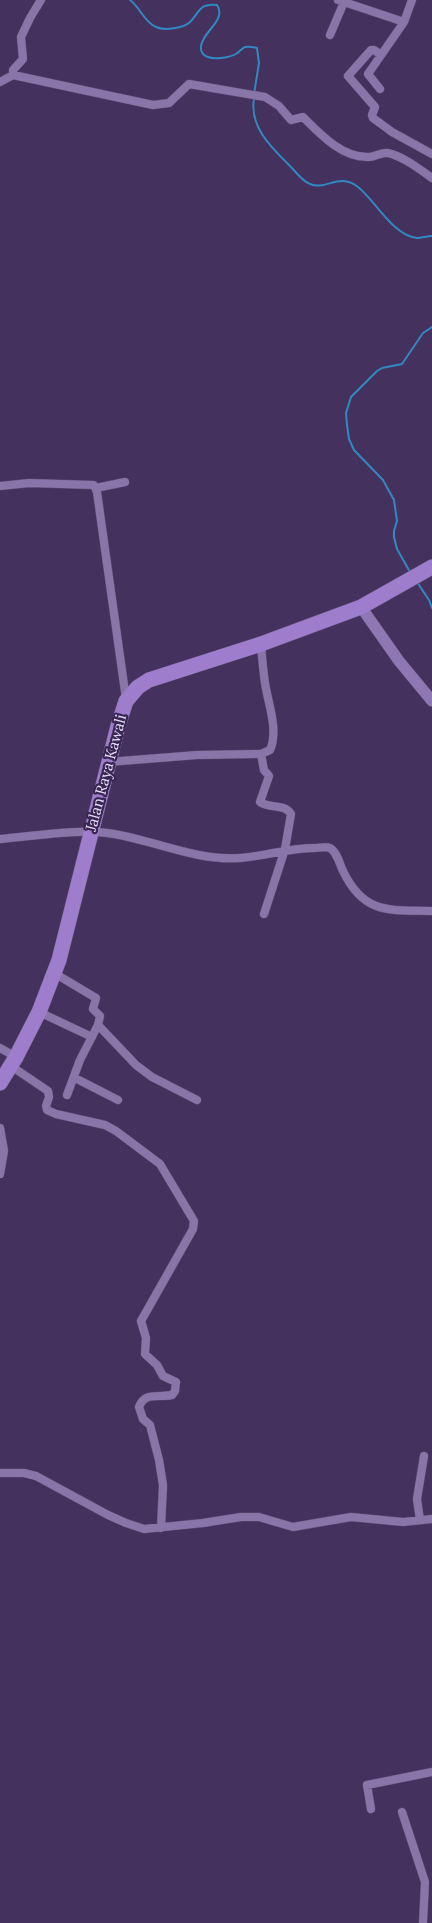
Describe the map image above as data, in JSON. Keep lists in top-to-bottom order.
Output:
{
  "streets": {
    "highway": ["Jalan Raya Kawali"]
  }
}
